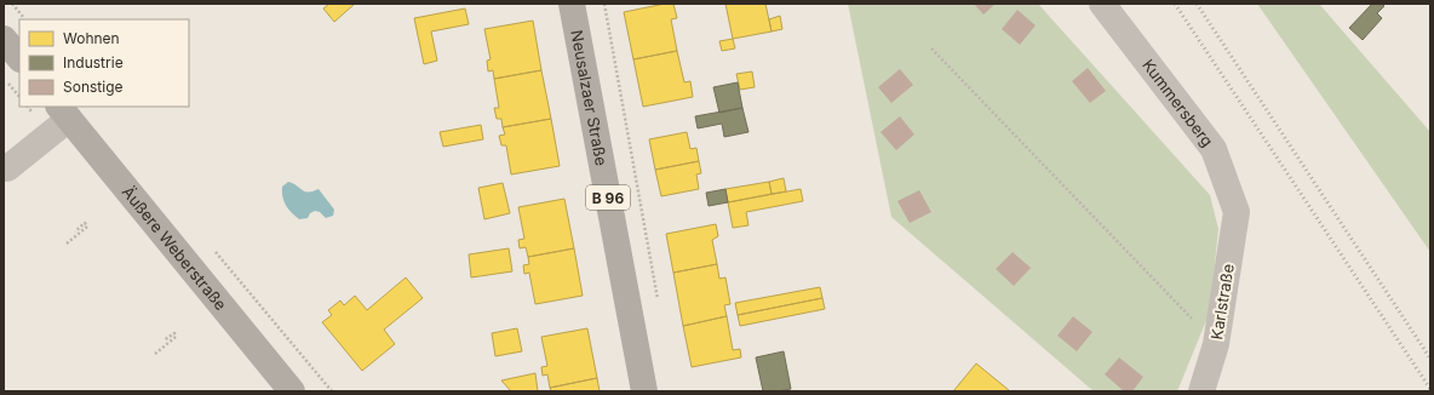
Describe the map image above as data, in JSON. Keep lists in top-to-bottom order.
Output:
{
  "streets": {
    "main road": ["Neusalzaer Straße", "B 96", "Äußere Weberstraße"],
    "street": ["Kummersberg", "Karlstraße"]
  },
  "crossings": [
    ["Kummersberg", "Karlstraße"]
  ],
  "legend": ["Wohnen", "Industrie", "Sonstige"]
}
